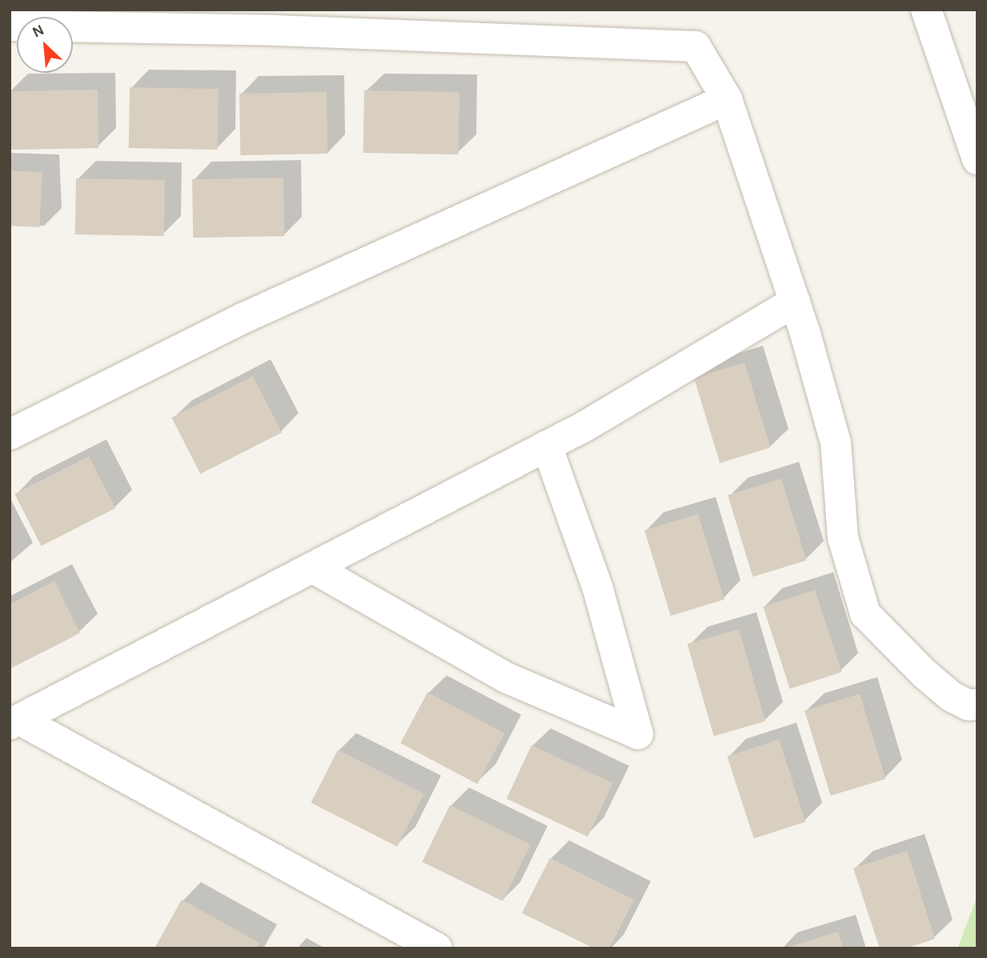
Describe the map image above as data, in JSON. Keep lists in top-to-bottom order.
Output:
{
  "north": "top left"
}
